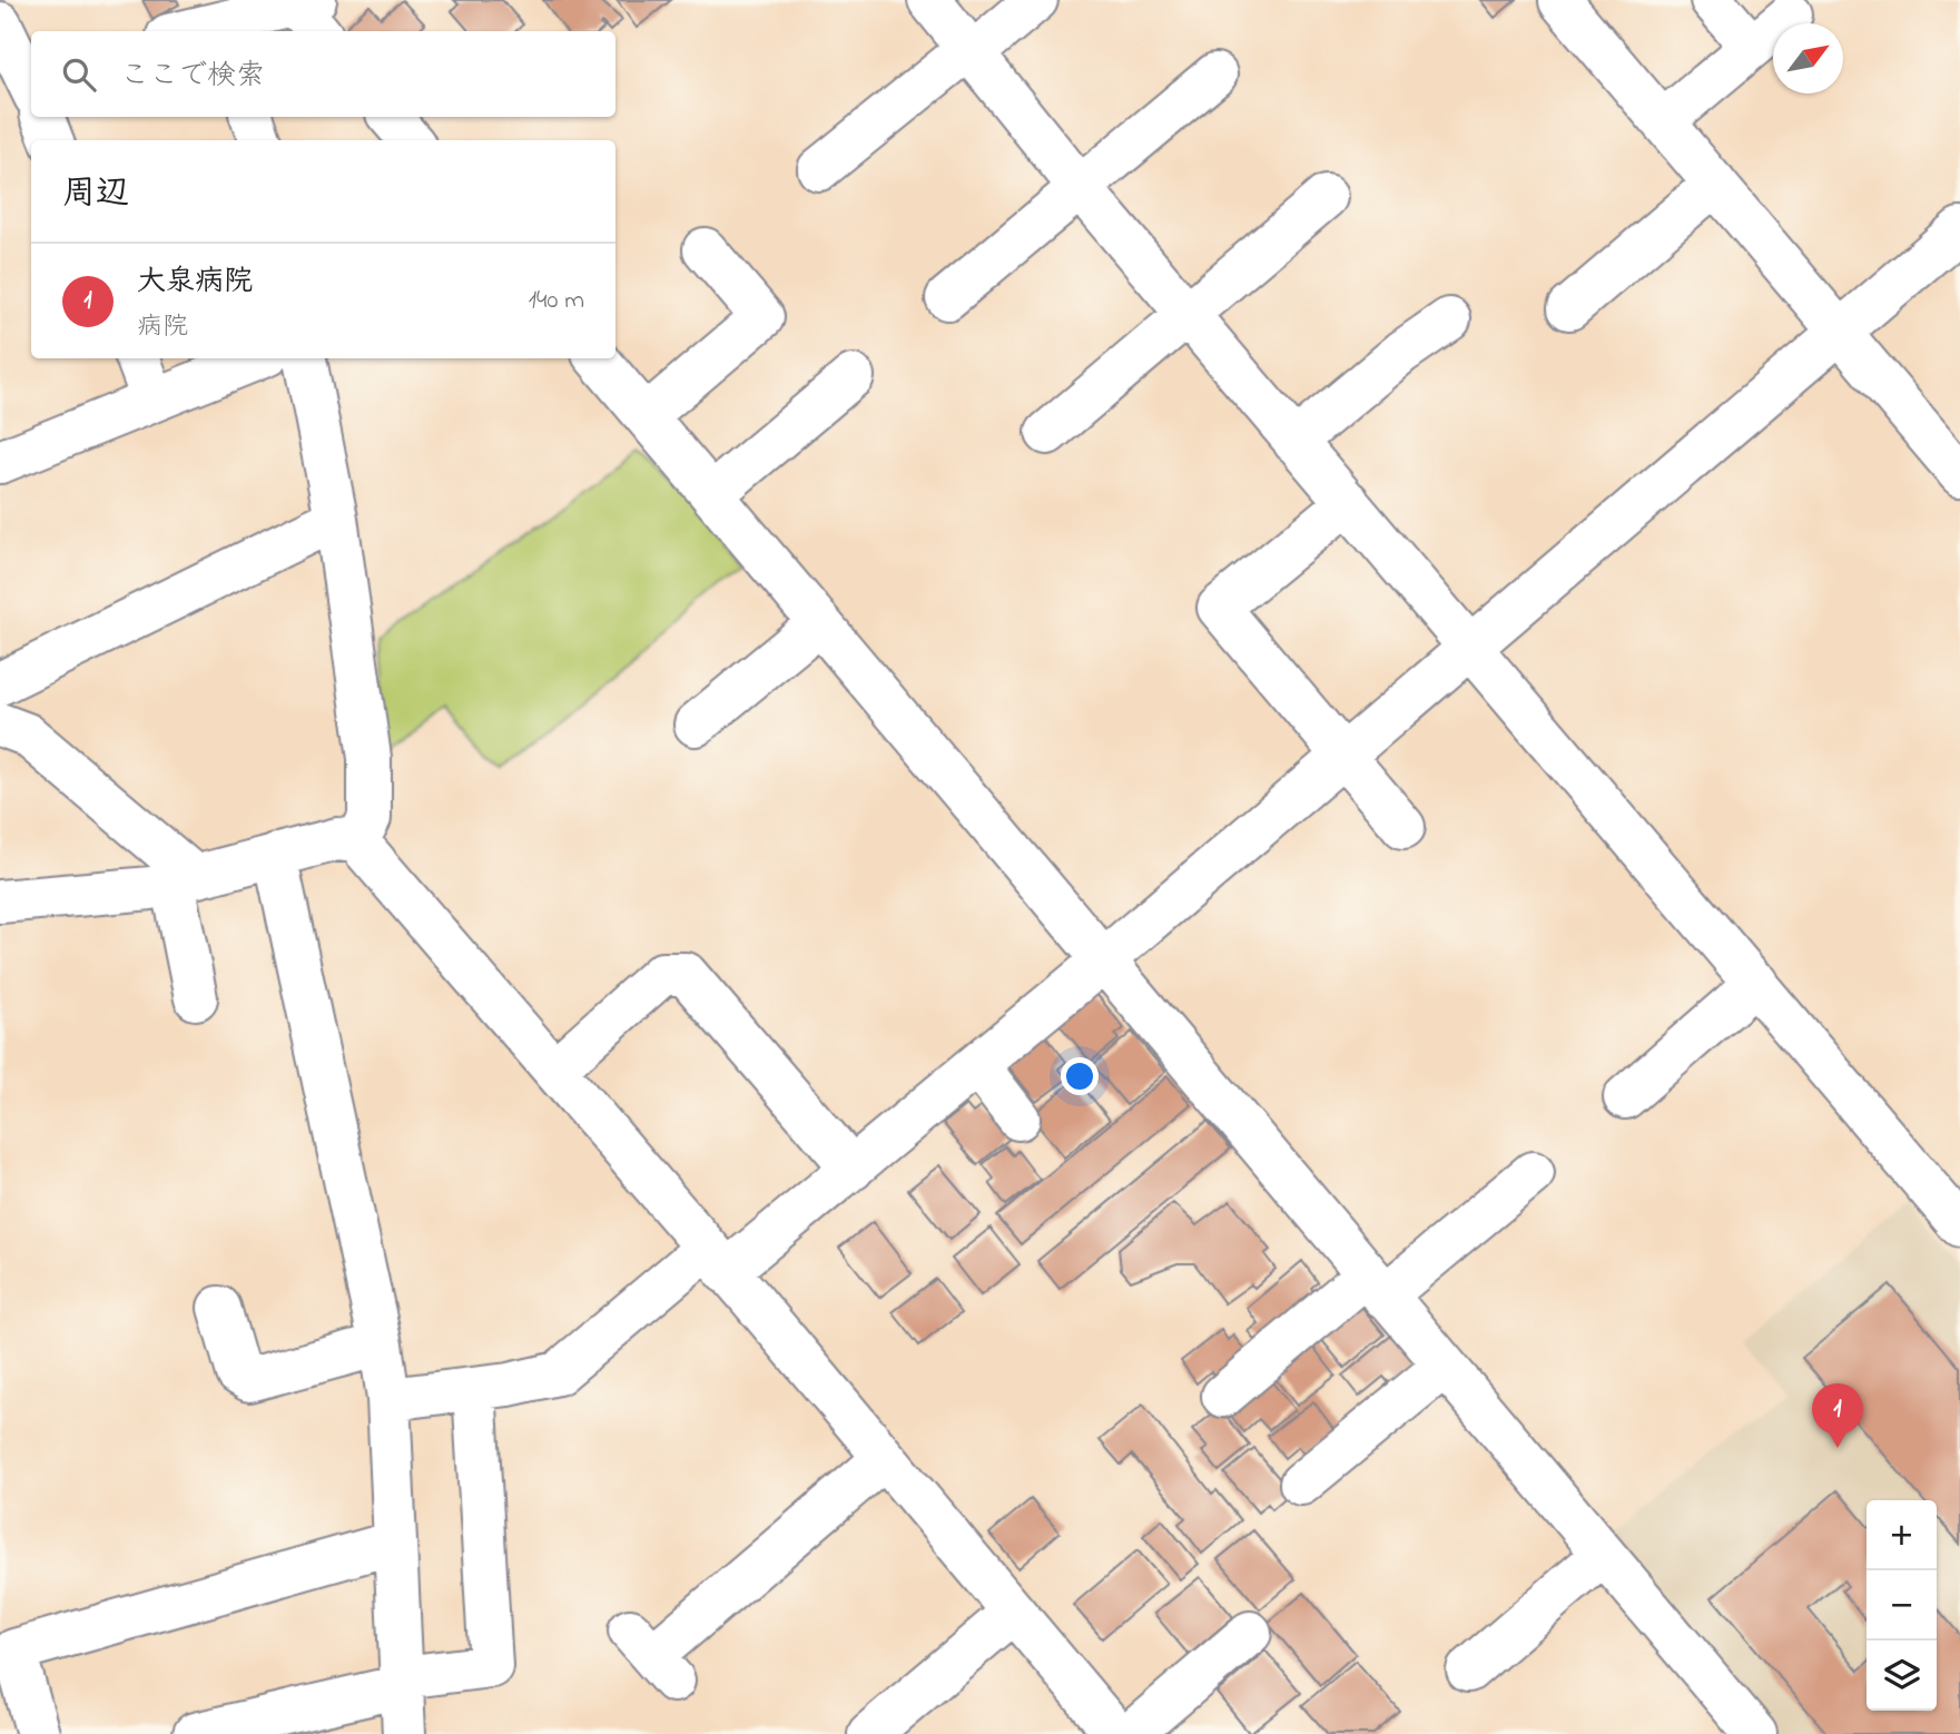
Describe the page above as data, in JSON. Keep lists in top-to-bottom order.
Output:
{
  "north": "top right",
  "page": {
    "search": "ここで検索",
    "heading": "周辺",
    "list": [
      {
        "mark": "1",
        "name": "大泉病院",
        "note": "病院",
        "value": "140 m"
      }
    ],
    "pins": "1",
    "map_buttons": ["+", "−"]
  }
}
